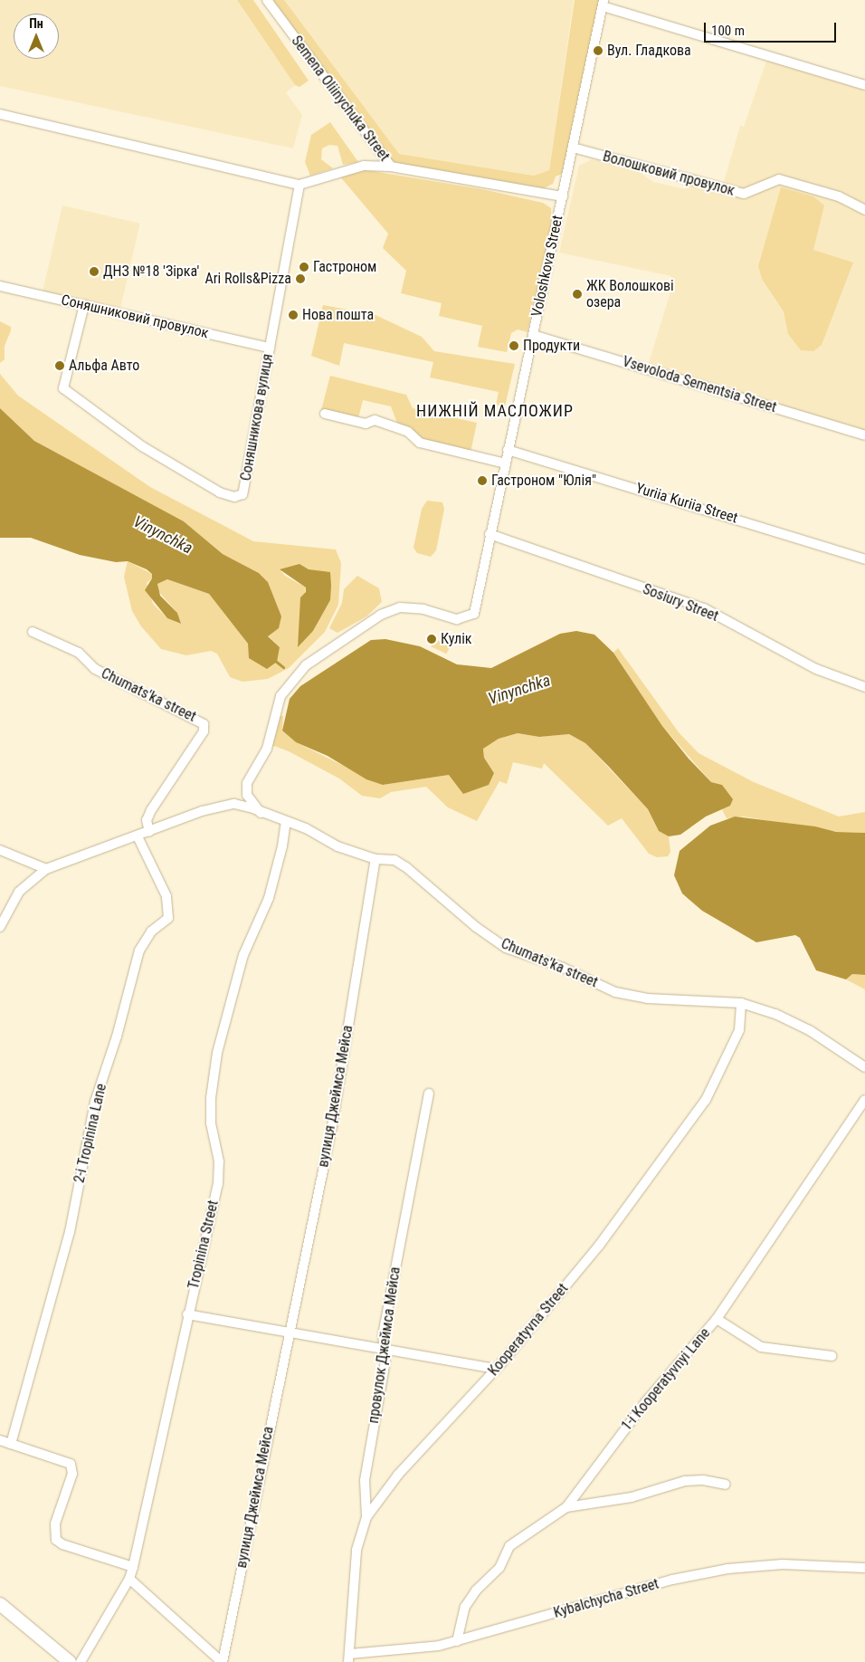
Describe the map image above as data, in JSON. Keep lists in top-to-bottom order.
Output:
{
  "streets": {
    "street": [
      "Semena Oliinychuka Street",
      "Волошковий провулок",
      "Voloshkova Street",
      "Соняшниковий провулок",
      "Vsevoloda Sementsia Street",
      "Соняшникова вулиця",
      "Yuriia Kuriia Street",
      "Sosiury Street",
      "Chumats'ka street",
      "вулиця Джеймса Мейса",
      "2-i Tropinina Lane",
      "Tropinina Street",
      "Kooperatyvna Street",
      "провулок Джеймса Мейса",
      "1-i Kooperatyvnyi Lane",
      "Kybalchycha Street"
    ]
  },
  "crossings": [
    ["Semena Oliinychuka Street", "Voloshkova Street"],
    ["Волошковий провулок", "Voloshkova Street"],
    ["Voloshkova Street", "Vsevoloda Sementsia Street"],
    ["Voloshkova Street", "Yuriia Kuriia Street"],
    ["Voloshkova Street", "Sosiury Street"],
    ["Voloshkova Street", "Chumats'ka street"],
    ["Соняшниковий провулок", "Соняшникова вулиця"],
    ["Chumats'ka street", "вулиця Джеймса Мейса"],
    ["Chumats'ka street", "2-i Tropinina Lane"],
    ["Chumats'ka street", "Tropinina Street"],
    ["Chumats'ka street", "Kooperatyvna Street"],
    ["вулиця Джеймса Мейса", "Tropinina Street"],
    ["Kooperatyvna Street", "провулок Джеймса Мейса"],
    ["Kooperatyvna Street", "Kybalchycha Street"],
    ["1-i Kooperatyvnyi Lane", "Kybalchycha Street"]
  ],
  "districts": ["НИЖНІЙ МАСЛОЖИР"],
  "water": ["Vinynchka"],
  "places": [
    "Вул. Гладкова",
    "Гастроном",
    "ДНЗ №18 'Зірка'",
    "Ari Rolls&Pizza",
    "ЖК Волошкові озера",
    "Нова пошта",
    "Продукти",
    "Альфа Авто",
    "Гастроном \"Юлія\"",
    "Кулік"
  ],
  "scale_bar": "100 m",
  "north": "top"
}
